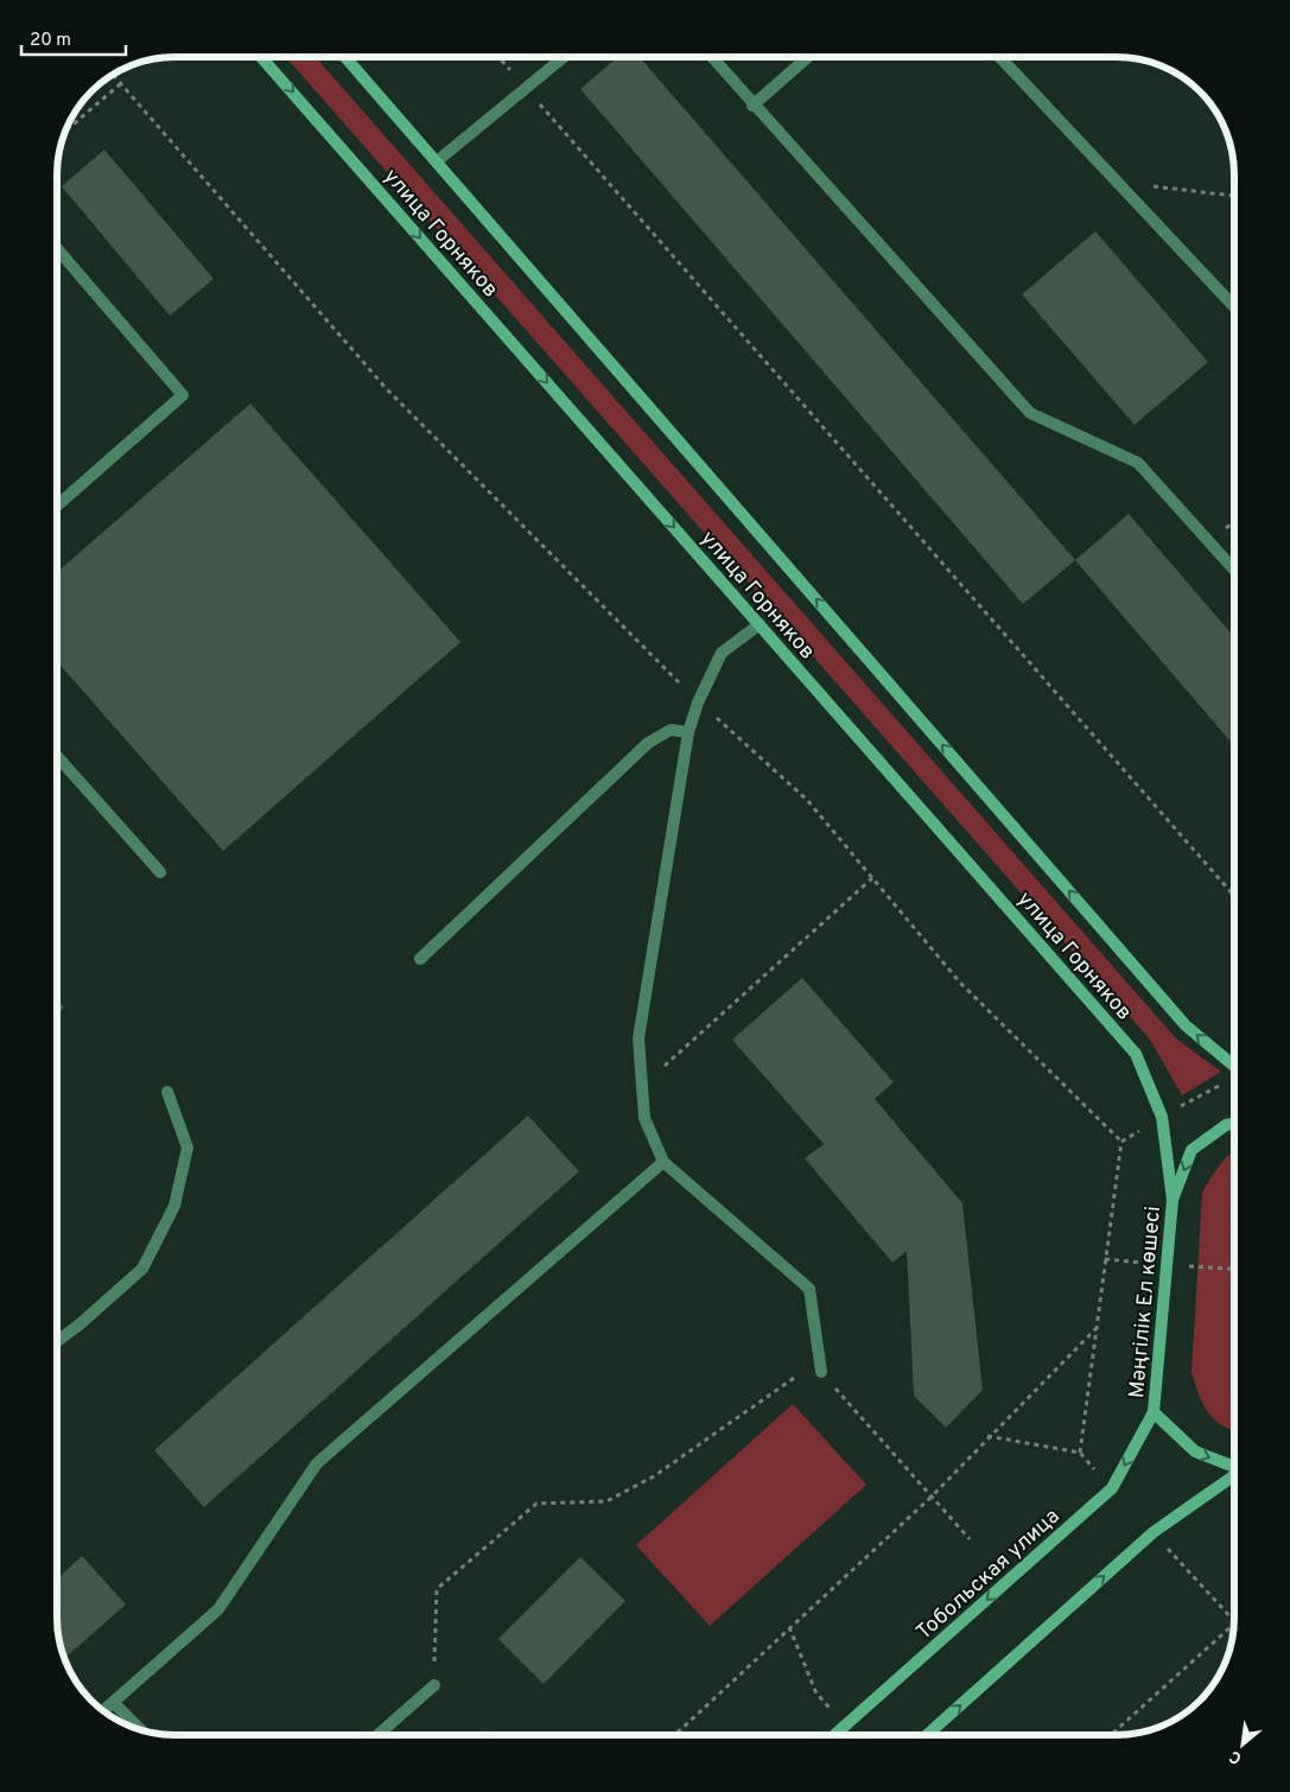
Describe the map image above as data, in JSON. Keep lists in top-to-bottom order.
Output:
{
  "streets": {
    "street": ["улица Горняков", "Мәңгілік Ел көшесі", "Тобольская улица"]
  },
  "crossings": [
    ["улица Горняков", "Мәңгілік Ел көшесі"],
    ["Мәңгілік Ел көшесі", "Тобольская улица"]
  ],
  "scale_bar": "20 m",
  "north": "bottom left"
}
